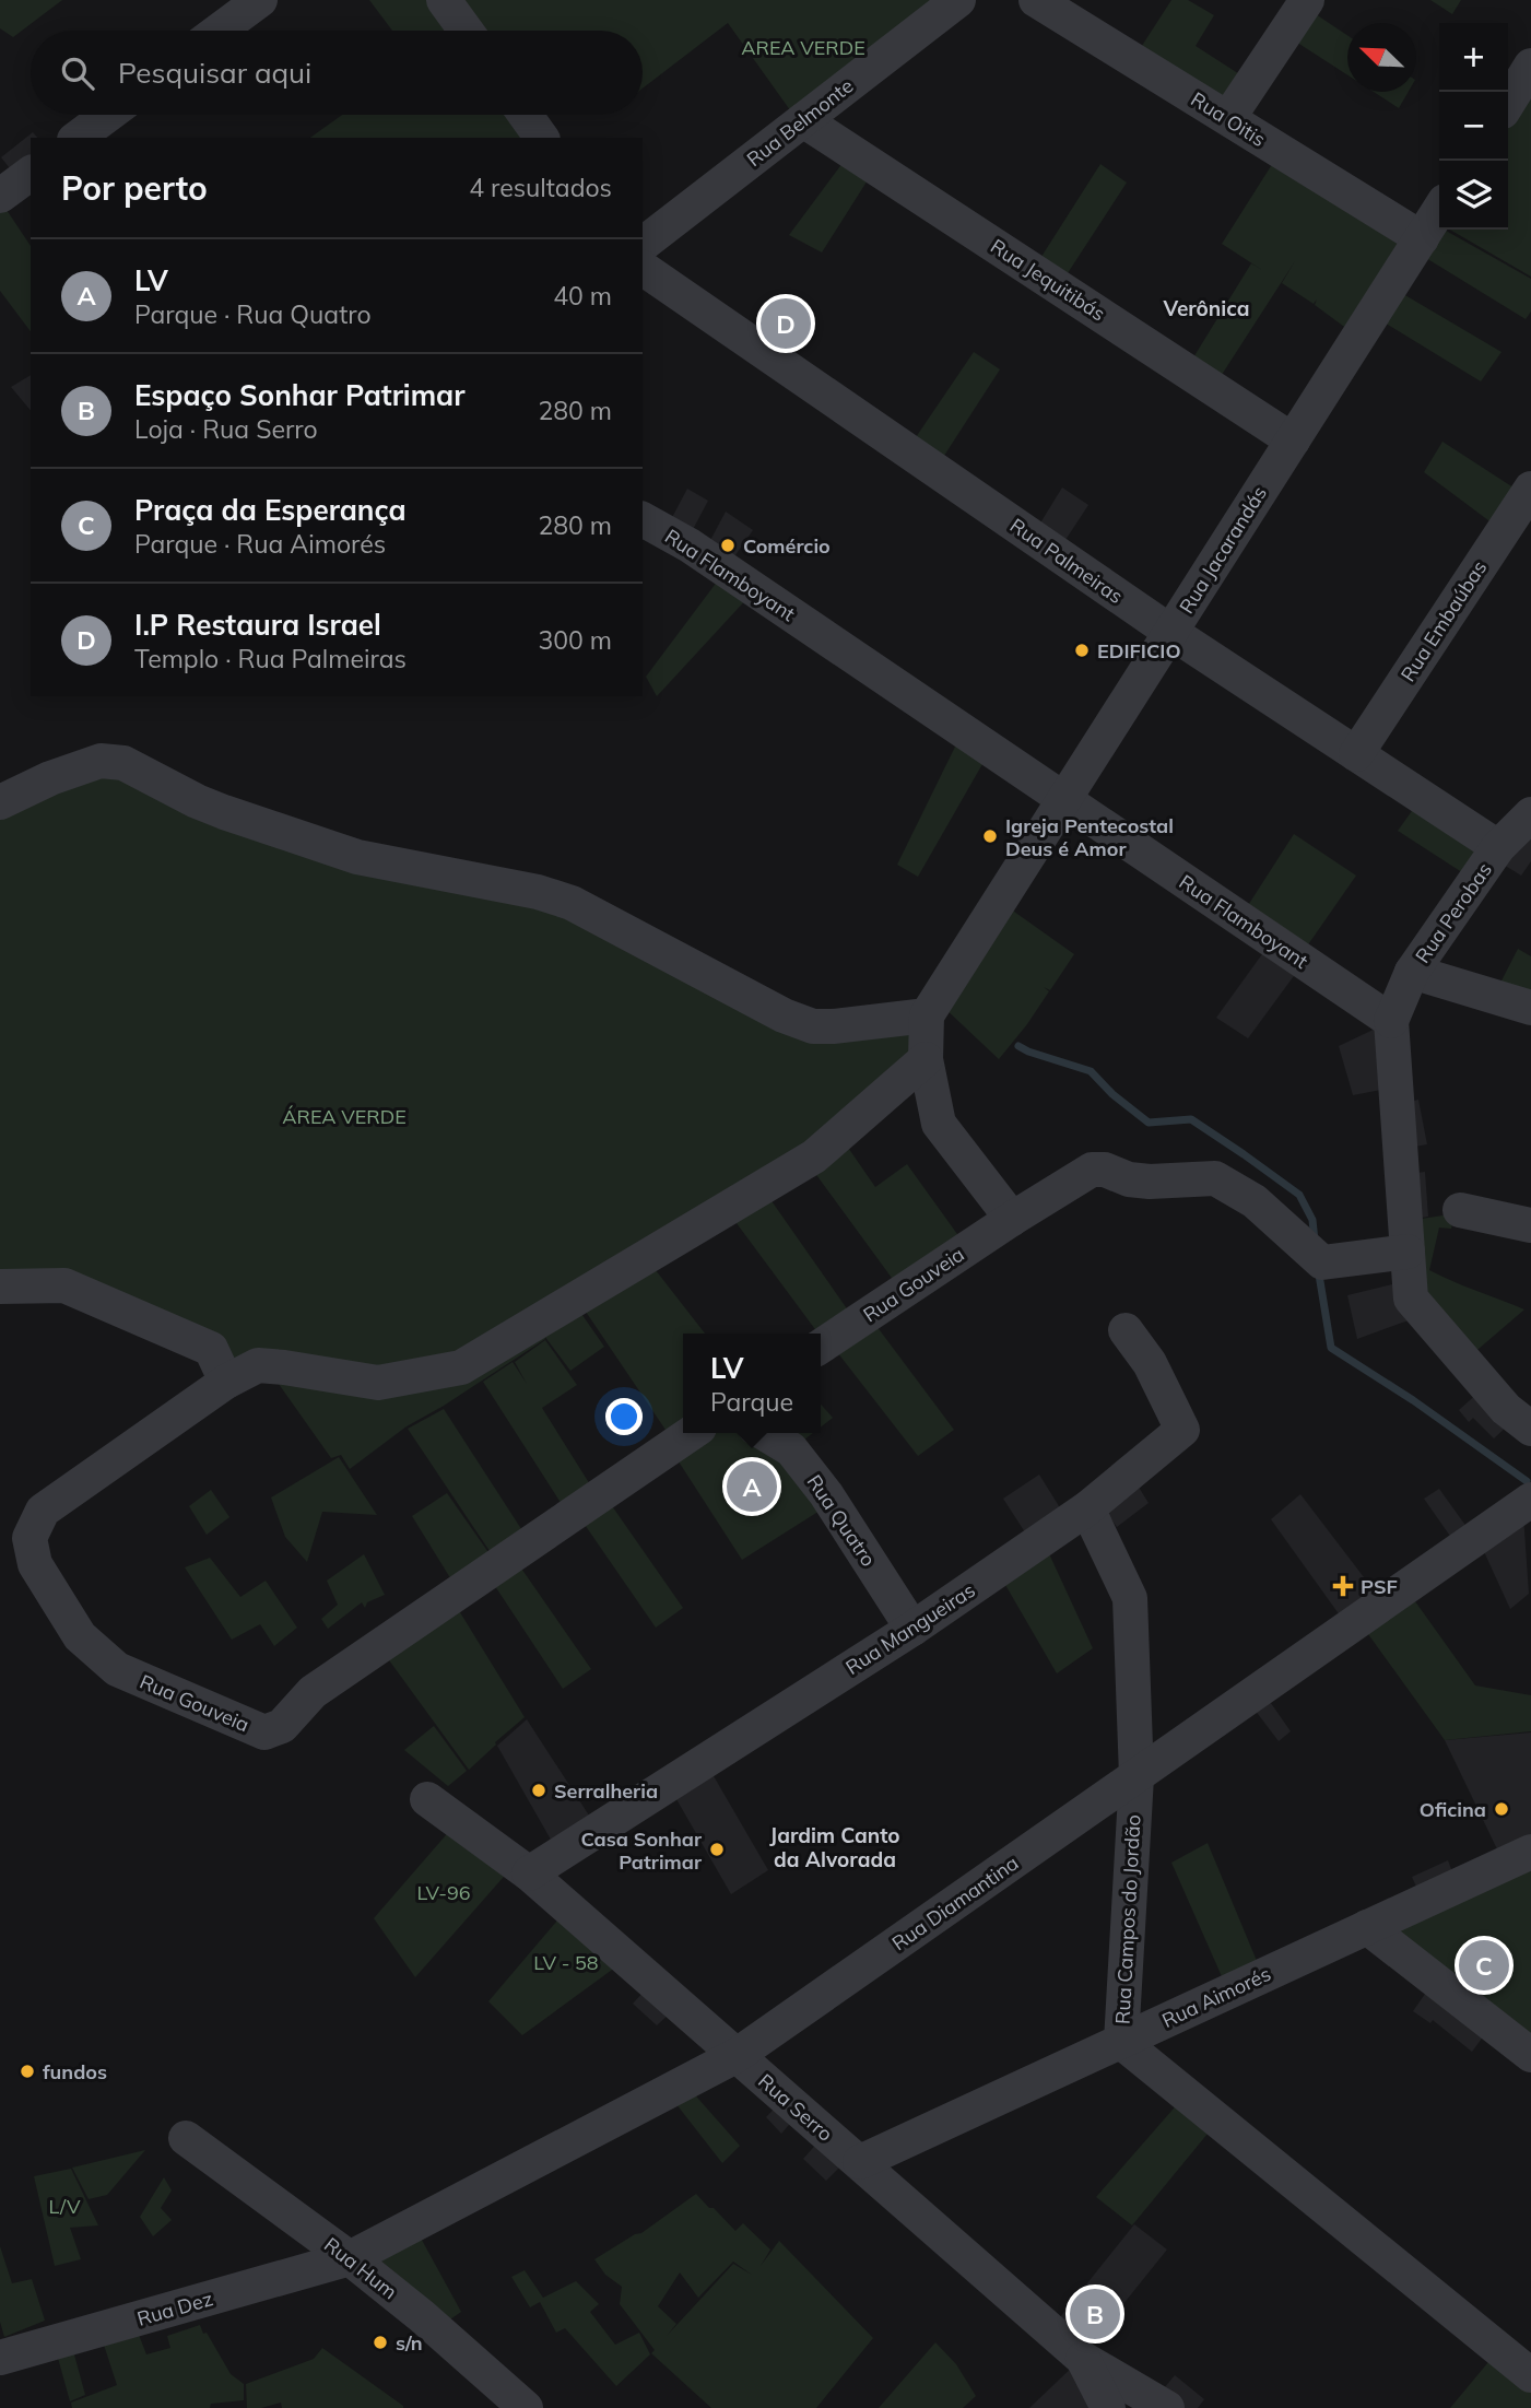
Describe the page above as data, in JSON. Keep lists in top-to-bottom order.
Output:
{
  "streets": {
    "street": [
      "Rua Oitis",
      "Rua Belmonte",
      "Rua Jequitibás",
      "Rua Jacarandás",
      "Rua Palmeiras",
      "Rua Flamboyant",
      "Rua Embaúbas",
      "Rua Perobas",
      "Rua Gouveia",
      "Rua Quatro",
      "Rua Mangueiras",
      "Rua Diamantina",
      "Rua Campos do Jordão",
      "Rua Aimorés",
      "Rua Serro",
      "Rua Hum",
      "Rua Dez"
    ]
  },
  "crossings": [
    ["Rua Oitis", "Rua Jacarandás"],
    ["Rua Belmonte", "Rua Jequitibás"],
    ["Rua Jequitibás", "Rua Jacarandás"],
    ["Rua Jacarandás", "Rua Palmeiras"],
    ["Rua Jacarandás", "Rua Flamboyant"],
    ["Rua Palmeiras", "Rua Embaúbas"],
    ["Rua Palmeiras", "Rua Perobas"],
    ["Rua Flamboyant", "Rua Perobas"],
    ["Rua Quatro", "Rua Mangueiras"],
    ["Rua Mangueiras", "Rua Campos do Jordão"],
    ["Rua Mangueiras", "Rua Serro"],
    ["Rua Diamantina", "Rua Campos do Jordão"],
    ["Rua Diamantina", "Rua Serro"],
    ["Rua Diamantina", "Rua Hum"],
    ["Rua Diamantina", "Rua Dez"],
    ["Rua Campos do Jordão", "Rua Aimorés"],
    ["Rua Aimorés", "Rua Serro"],
    ["Rua Hum", "Rua Dez"]
  ],
  "districts": ["Verônica", "Jardim Canto da Alvorada"],
  "parks": [
    "AREA VERDE",
    "ÁREA VERDE",
    "LV-96",
    "LV - 58",
    "L/V"
  ],
  "places": {
    "other": [
      "Comércio",
      "EDIFICIO",
      "Igreja Pentecostal Deus é Amor",
      "Serralheria",
      "Oficina",
      "Casa Sonhar Patrimar",
      "fundos",
      "s/n"
    ],
    "health": ["PSF"]
  },
  "north": "top left",
  "page": {
    "map_buttons": ["+", "−"],
    "search": "Pesquisar aqui",
    "heading": ["Por perto", "4 resultados"],
    "list": [
      {
        "mark": "A",
        "name": "LV",
        "note": "Parque · Rua Quatro",
        "value": "40 m"
      },
      {
        "mark": "B",
        "name": "Espaço Sonhar Patrimar",
        "note": "Loja · Rua Serro",
        "value": "280 m"
      },
      {
        "mark": "C",
        "name": "Praça da Esperança",
        "note": "Parque · Rua Aimorés",
        "value": "280 m"
      },
      {
        "mark": "D",
        "name": "I.P Restaura Israel",
        "note": "Templo · Rua Palmeiras",
        "value": "300 m"
      }
    ],
    "pins": [
      "D",
      "A",
      "C",
      "B"
    ],
    "popup": ["LV", "Parque"]
  }
}
